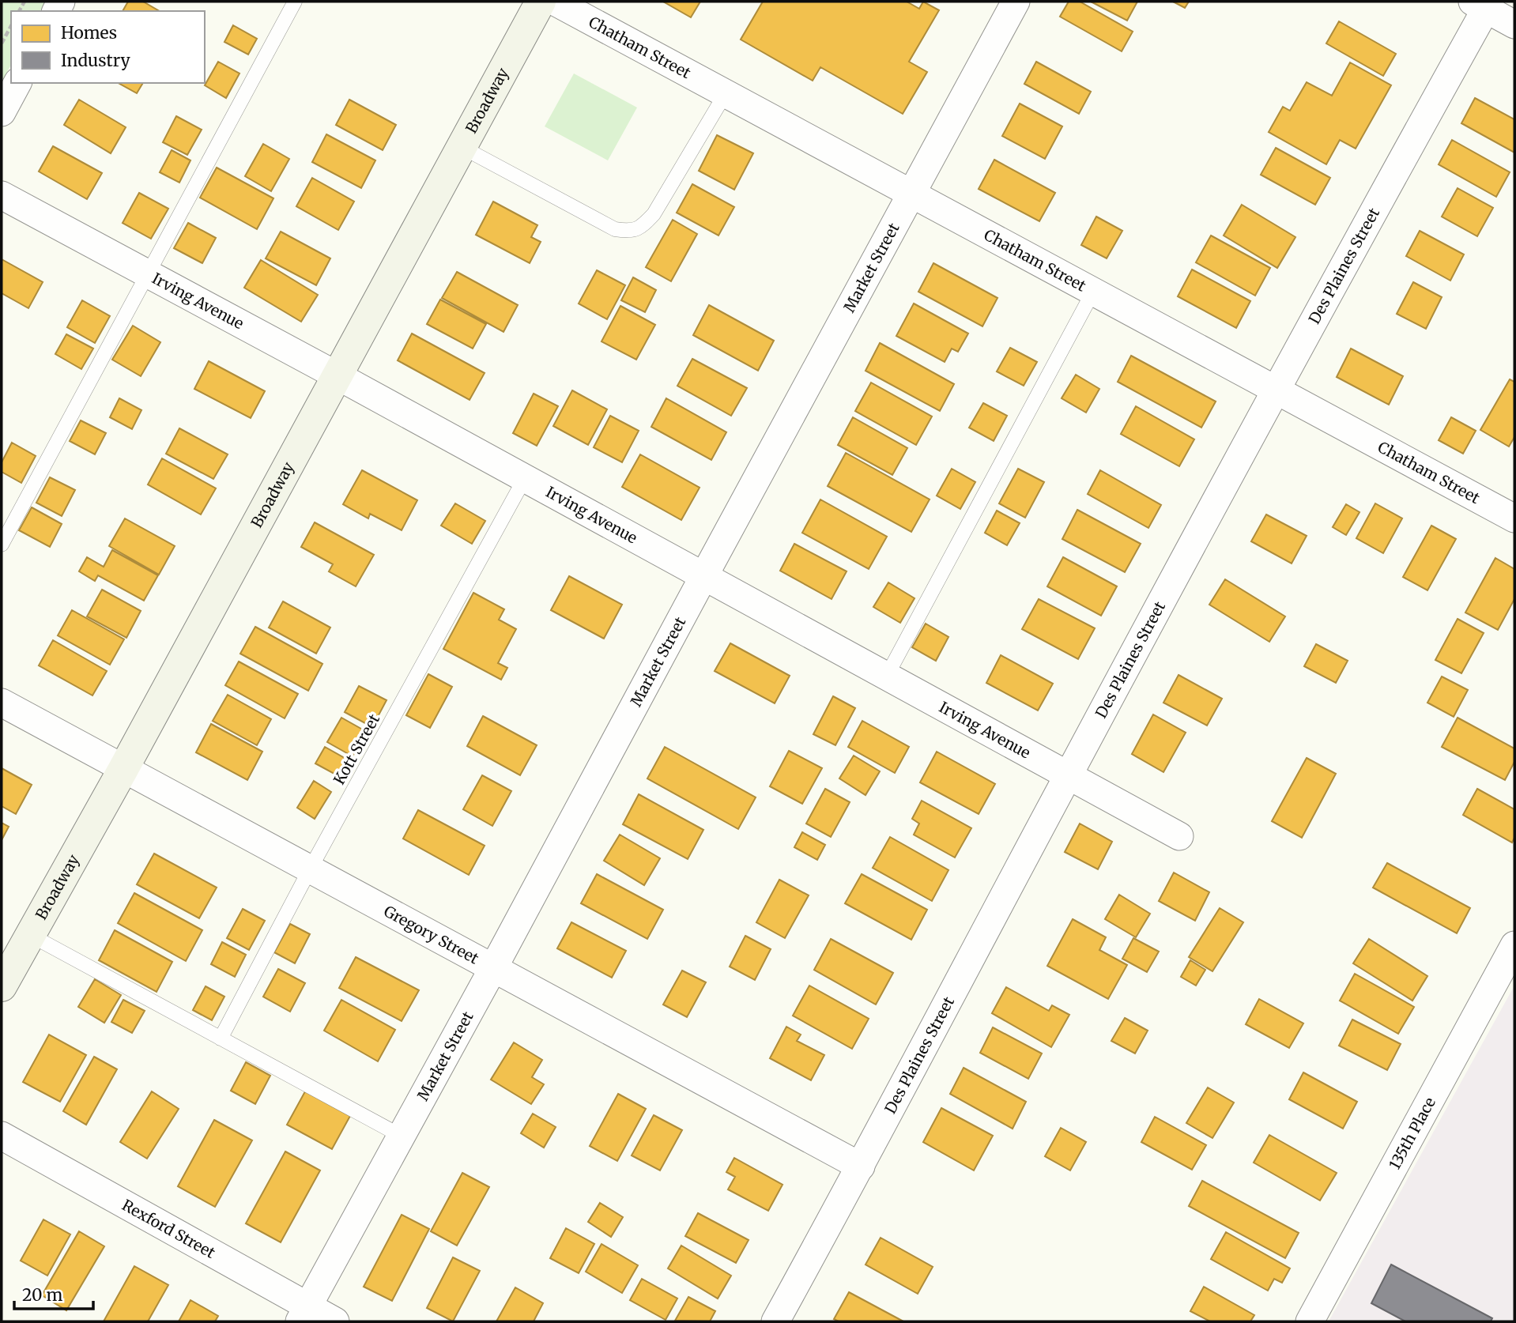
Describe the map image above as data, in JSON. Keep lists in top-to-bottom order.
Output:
{
  "streets": {
    "street": [
      "Chatham Street",
      "Broadway",
      "Des Plaines Street",
      "Market Street",
      "Irving Avenue",
      "Gregory Street",
      "135th Place",
      "Rexford Street"
    ],
    "lane": ["Kott Street"]
  },
  "crossings": [
    ["Chatham Street", "Des Plaines Street"],
    ["Chatham Street", "Market Street"],
    ["Broadway", "Irving Avenue"],
    ["Broadway", "Gregory Street"],
    ["Des Plaines Street", "Irving Avenue"],
    ["Des Plaines Street", "Gregory Street"],
    ["Market Street", "Irving Avenue"],
    ["Market Street", "Gregory Street"],
    ["Market Street", "Rexford Street"],
    ["Irving Avenue", "Kott Street"],
    ["Kott Street", "Gregory Street"]
  ],
  "legend": ["Homes", "Industry"],
  "scale_bar": "20 m"
}
